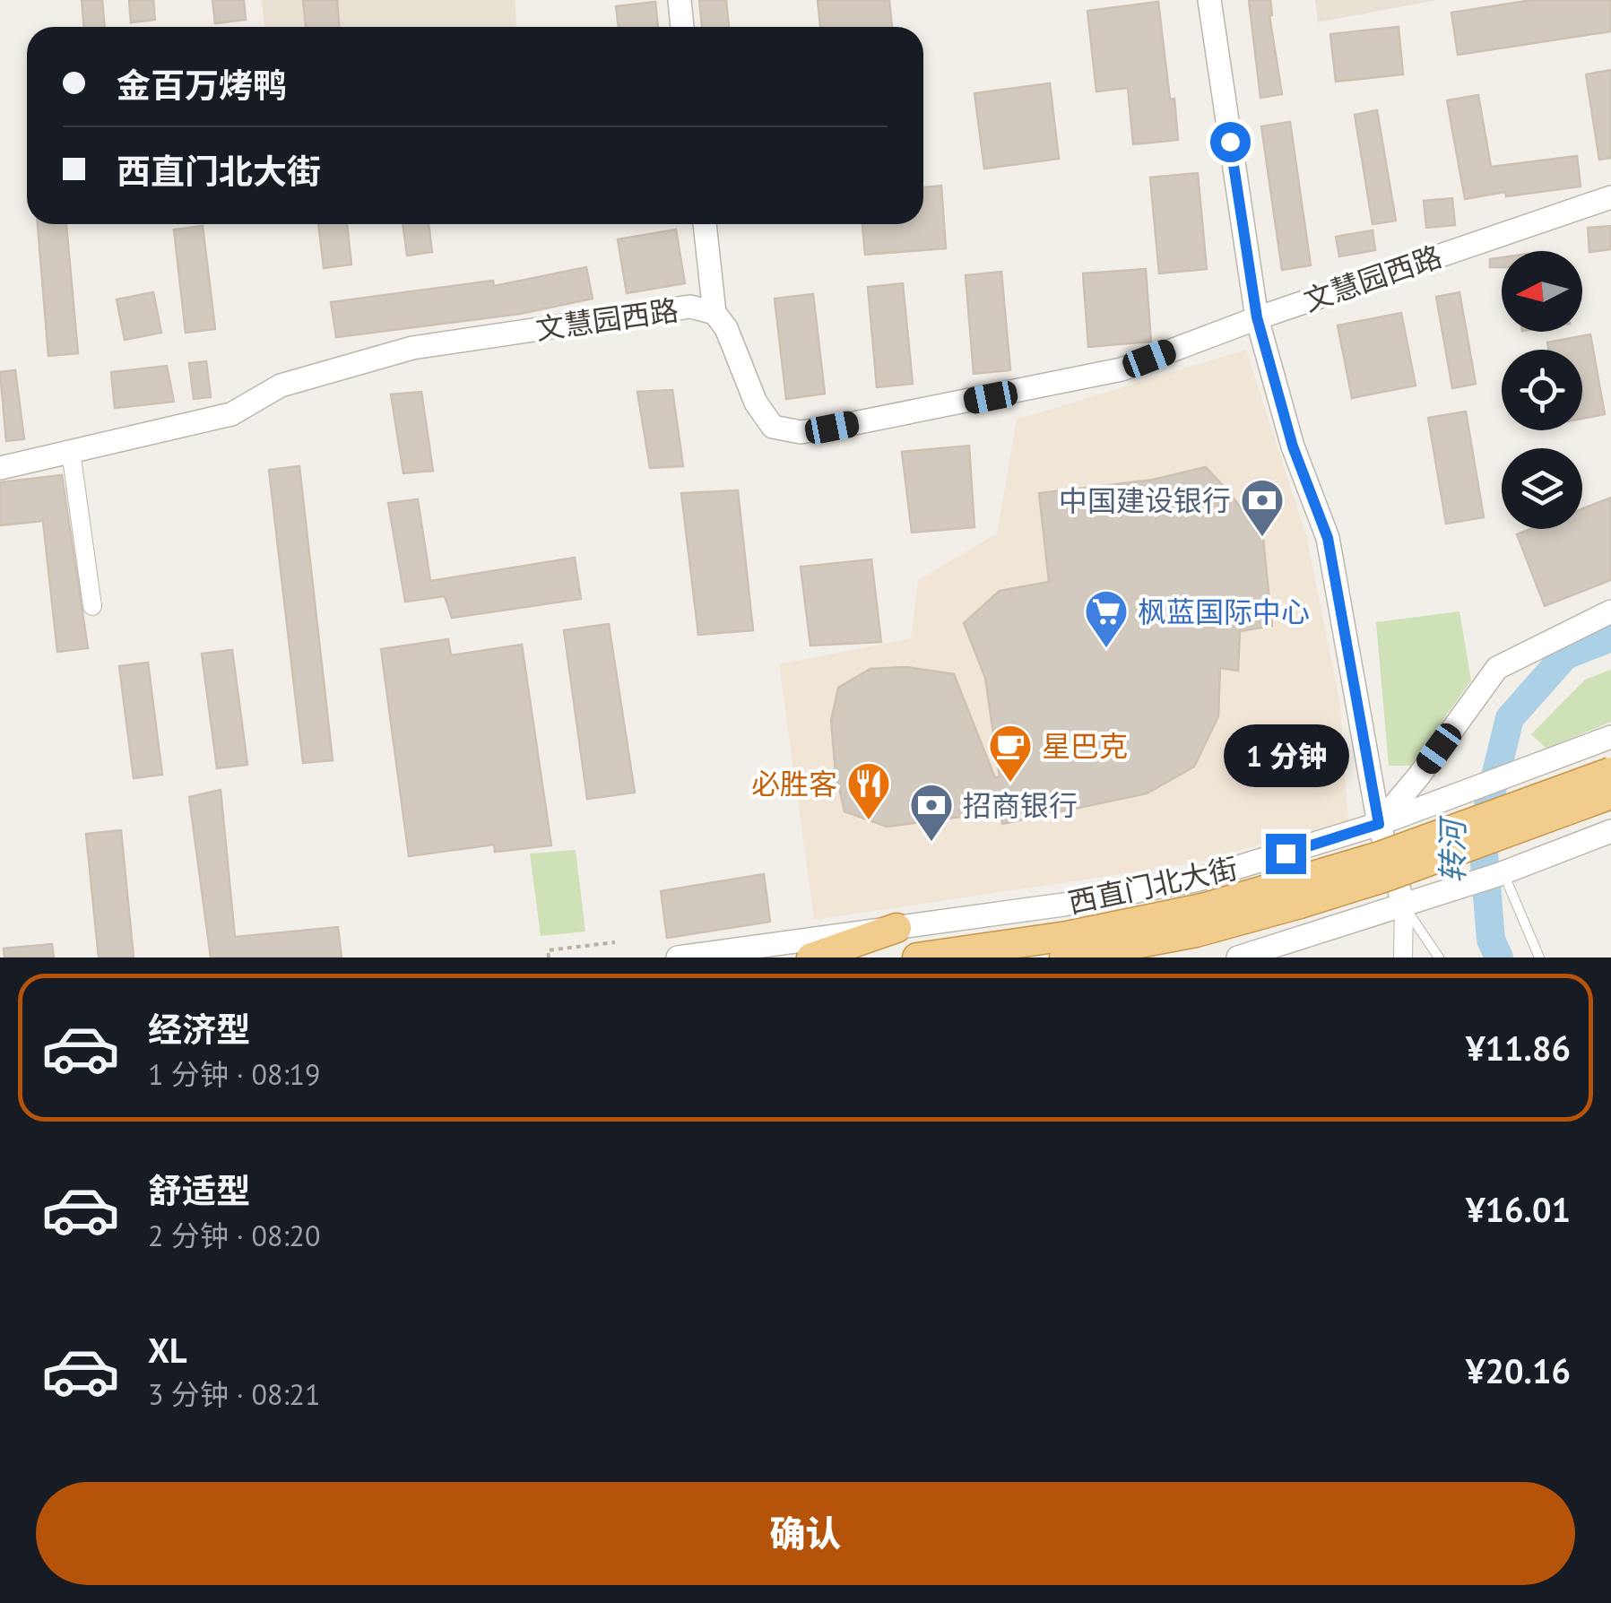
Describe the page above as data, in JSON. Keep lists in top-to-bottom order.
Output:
{
  "streets": {
    "highway": ["西直门北大街"],
    "street": ["文慧园西路"]
  },
  "water": ["转河"],
  "places": {
    "bank": ["中国建设银行", "招商银行"],
    "supermarket": ["枫蓝国际中心"],
    "cafe": ["星巴克"],
    "restaurant": ["必胜客"]
  },
  "north": "left",
  "page": {
    "banner": ["金百万烤鸭", "西直门北大街"],
    "bubble": "1 分钟",
    "list": [
      {
        "name": "经济型",
        "note": "1 分钟 · 08:19",
        "value": "¥11.86"
      },
      {
        "name": "舒适型",
        "note": "2 分钟 · 08:20",
        "value": "¥16.01"
      },
      {
        "name": "XL",
        "note": "3 分钟 · 08:21",
        "value": "¥20.16"
      }
    ],
    "buttons": "确认"
  }
}
